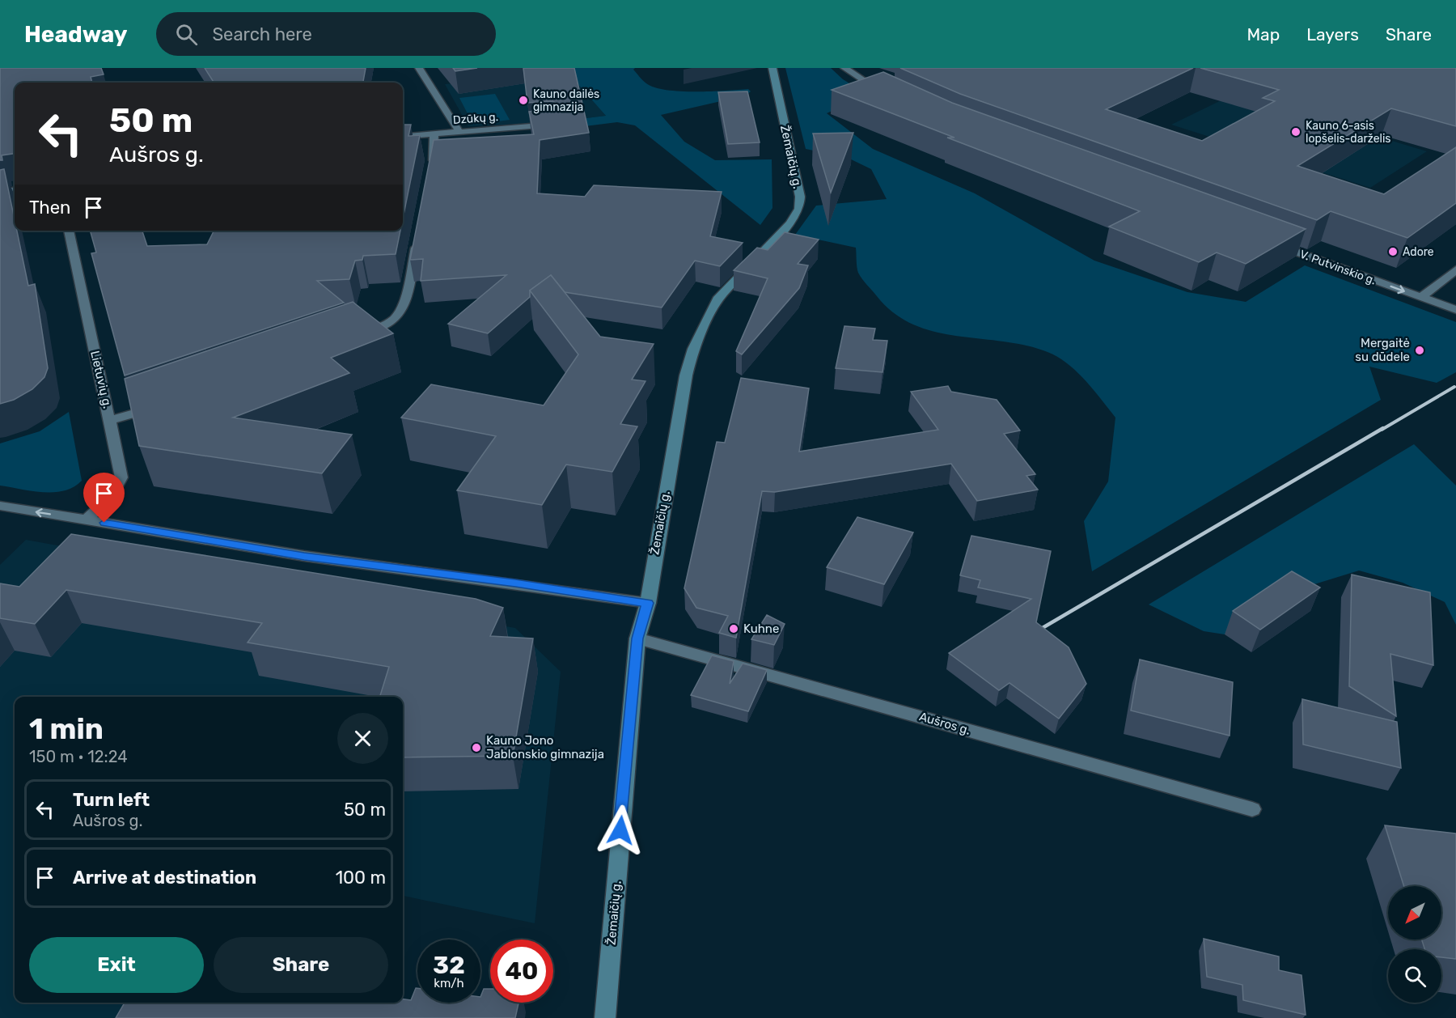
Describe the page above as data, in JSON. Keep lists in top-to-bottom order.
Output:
{
  "streets": {
    "street": [
      "Dzūkų g.",
      "Žemaičių g.",
      "V. Putvinskio g.",
      "Lietuvių g.",
      "Aušros g."
    ]
  },
  "crossings": [
    ["Žemaičių g.", "Aušros g."]
  ],
  "one_way": ["V. Putvinskio g."],
  "places": [
    "Kauno dailės gimnazija",
    "Kauno 6-asis lopšelis-darželis",
    "Adore",
    "Mergaitė su dūdele",
    "Kuhne",
    "Kauno Jono Jablonskio gimnazija"
  ],
  "north": "bottom left",
  "page": {
    "header": "Headway",
    "search": "Search here",
    "nav": ["Map", "Layers", "Share"],
    "turn": ["50 m", "Aušros g."],
    "then": "Then",
    "heading": ["1 min", "150 m · 12:24"],
    "list": [
      {
        "name": "Turn left",
        "note": "Aušros g.",
        "value": "50 m"
      },
      {
        "name": "Arrive at destination",
        "value": "100 m"
      }
    ],
    "buttons": ["Exit", "Share"],
    "speed": "32 km/h",
    "limit": "40"
  }
}
